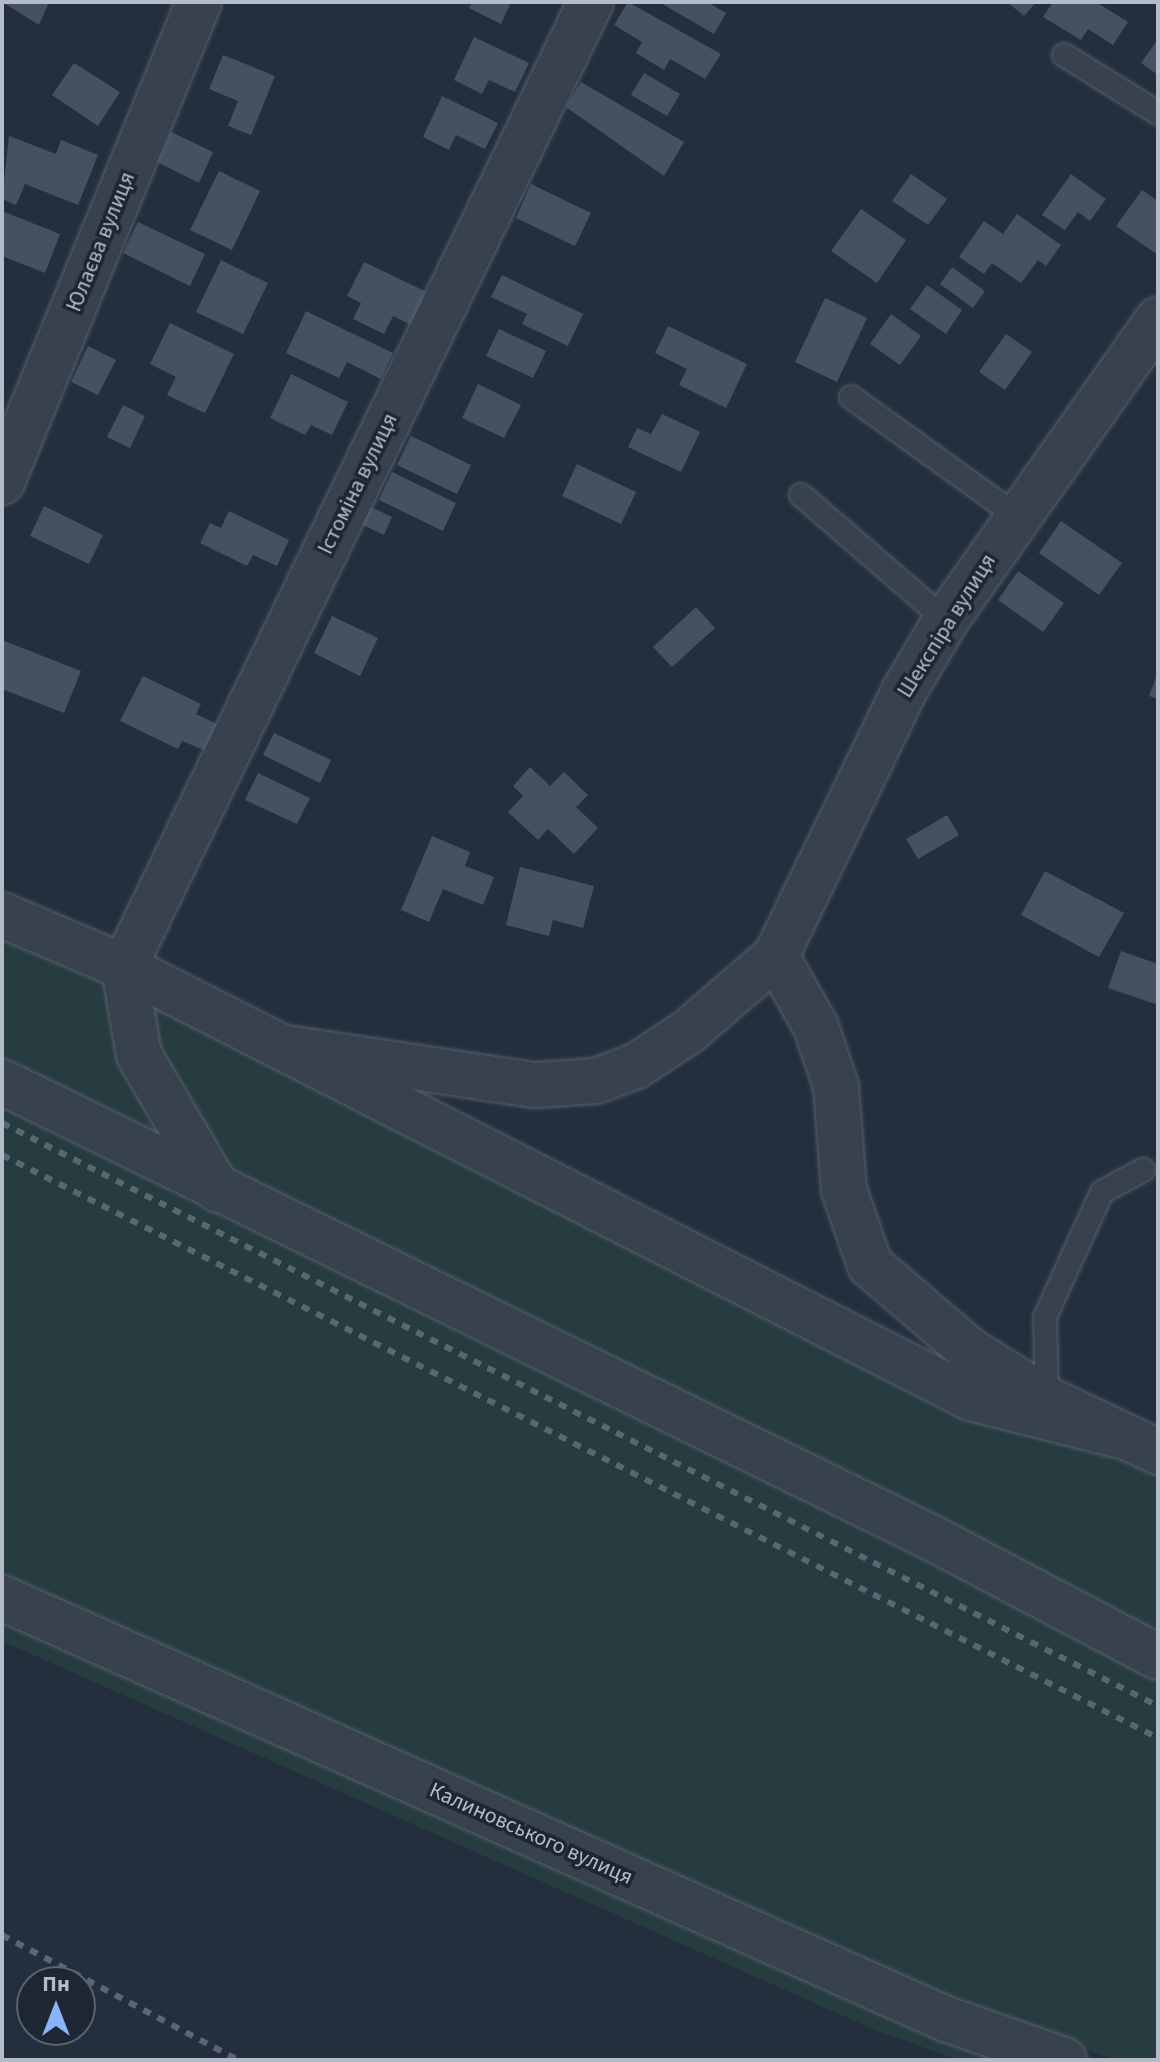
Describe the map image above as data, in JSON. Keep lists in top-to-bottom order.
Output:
{
  "streets": {
    "street": [
      "Юлаєва вулиця",
      "Істоміна вулиця",
      "Шекспіра вулиця",
      "Калиновського вулиця"
    ]
  },
  "north": "top"
}
